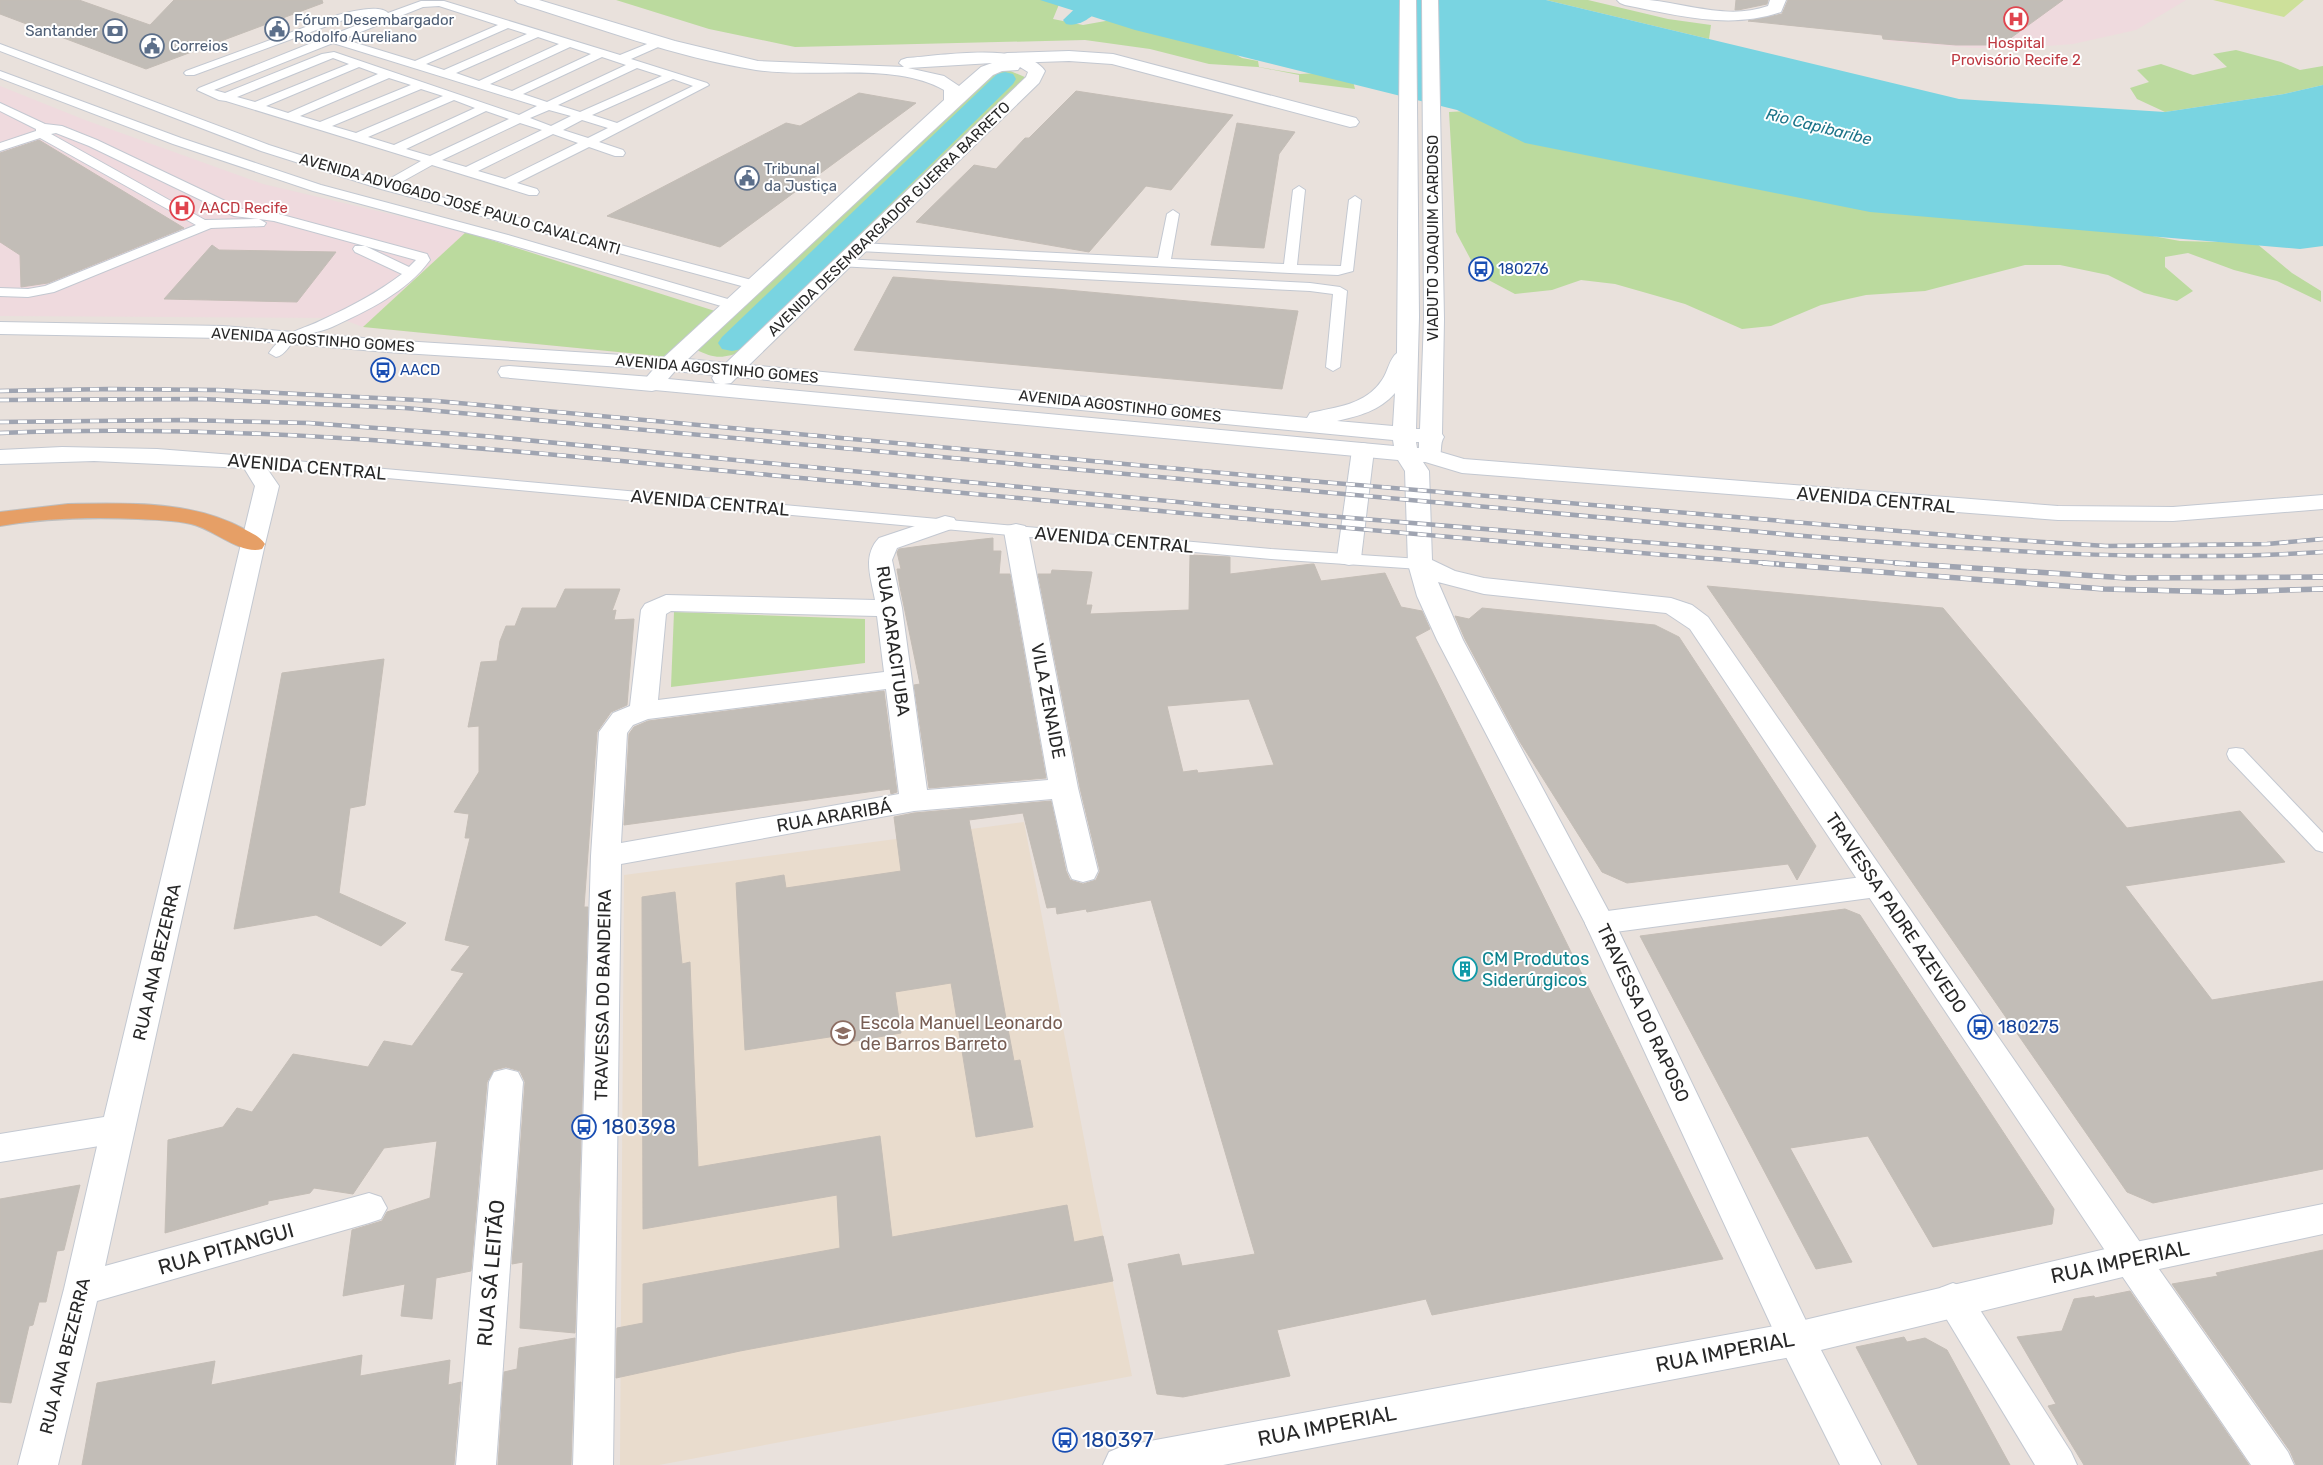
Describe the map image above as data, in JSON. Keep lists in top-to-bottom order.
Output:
{
  "streets": {
    "street": [
      "AVENIDA DESEMBARGADOR GUERRA BARRETO",
      "VIADUTO JOAQUIM CARDOSO",
      "AVENIDA AGOSTINHO GOMES",
      "AVENIDA CENTRAL",
      "RUA CARACITUBA",
      "VILA ZENAIDE",
      "RUA ARARIBÁ",
      "TRAVESSA PADRE AZEVEDO",
      "RUA ANA BEZERRA",
      "TRAVESSA DO BANDEIRA",
      "TRAVESSA DO RAPOSO",
      "RUA PITANGUI",
      "RUA IMPERIAL",
      "RUA SÁ LEITÃO"
    ],
    "lane": ["AVENIDA ADVOGADO JOSÉ PAULO CAVALCANTI"]
  },
  "crossings": [
    ["AVENIDA DESEMBARGADOR GUERRA BARRETO", "AVENIDA AGOSTINHO GOMES"],
    ["VIADUTO JOAQUIM CARDOSO", "AVENIDA AGOSTINHO GOMES"],
    ["VIADUTO JOAQUIM CARDOSO", "AVENIDA CENTRAL"],
    ["VIADUTO JOAQUIM CARDOSO", "TRAVESSA PADRE AZEVEDO"],
    ["VIADUTO JOAQUIM CARDOSO", "TRAVESSA DO RAPOSO"],
    ["AVENIDA AGOSTINHO GOMES", "AVENIDA CENTRAL"],
    ["AVENIDA CENTRAL", "RUA CARACITUBA"],
    ["AVENIDA CENTRAL", "VILA ZENAIDE"],
    ["AVENIDA CENTRAL", "TRAVESSA PADRE AZEVEDO"],
    ["AVENIDA CENTRAL", "RUA ANA BEZERRA"],
    ["AVENIDA CENTRAL", "TRAVESSA DO RAPOSO"],
    ["RUA CARACITUBA", "RUA ARARIBÁ"],
    ["RUA CARACITUBA", "TRAVESSA DO BANDEIRA"],
    ["VILA ZENAIDE", "RUA ARARIBÁ"],
    ["RUA ARARIBÁ", "TRAVESSA DO BANDEIRA"],
    ["TRAVESSA PADRE AZEVEDO", "TRAVESSA DO RAPOSO"],
    ["TRAVESSA PADRE AZEVEDO", "RUA IMPERIAL"],
    ["RUA ANA BEZERRA", "RUA PITANGUI"],
    ["TRAVESSA DO RAPOSO", "RUA IMPERIAL"]
  ],
  "water": ["Rio Capibaribe"],
  "places": {
    "hospital": ["Hospital Provisório Recife 2", "AACD Recife"],
    "public building": ["Fórum Desembargador Rodolfo Aureliano", "Correios", "Tribunal da Justiça"],
    "bank": ["Santander"],
    "bus stop": [
      "180276",
      "AACD",
      "180275",
      "180398",
      "180397"
    ],
    "building": ["CM Produtos Siderúrgicos"],
    "school or university": ["Escola Manuel Leonardo de Barros Barreto"]
  }
}
